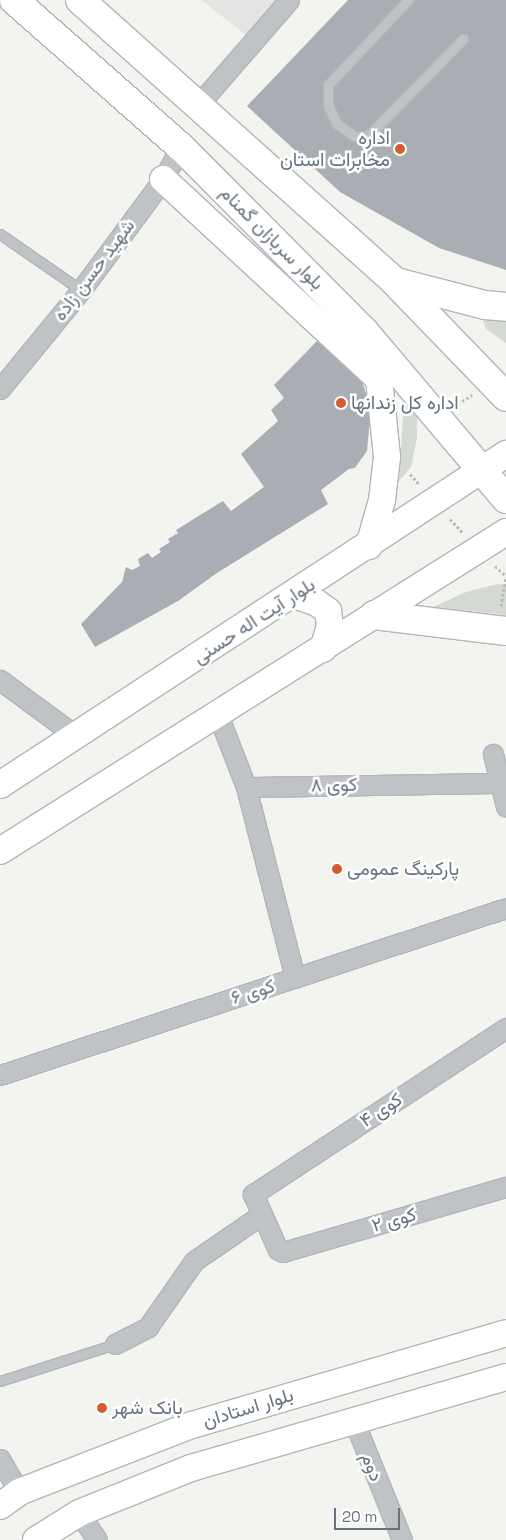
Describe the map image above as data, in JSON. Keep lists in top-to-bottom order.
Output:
{
  "streets": {
    "main road": ["بلوار سربازان گمنام", "بلوار آیت اله حسنی", "بلوار استادان"],
    "street": [
      "شهید حسن زاده",
      "کوی ۸",
      "کوی ۶",
      "کوی ۴",
      "کوی ۲",
      "دوم"
    ]
  },
  "crossings": [
    ["بلوار سربازان گمنام", "شهید حسن زاده"],
    ["بلوار سربازان گمنام", "بلوار آیت اله حسنی"],
    ["کوی ۴", "کوی ۲"]
  ],
  "places": [
    "اداره مخابرات استان",
    "اداره کل زندانها",
    "پارکینگ عمومی",
    "بانک شهر"
  ],
  "scale_bar": "20 m"
}
